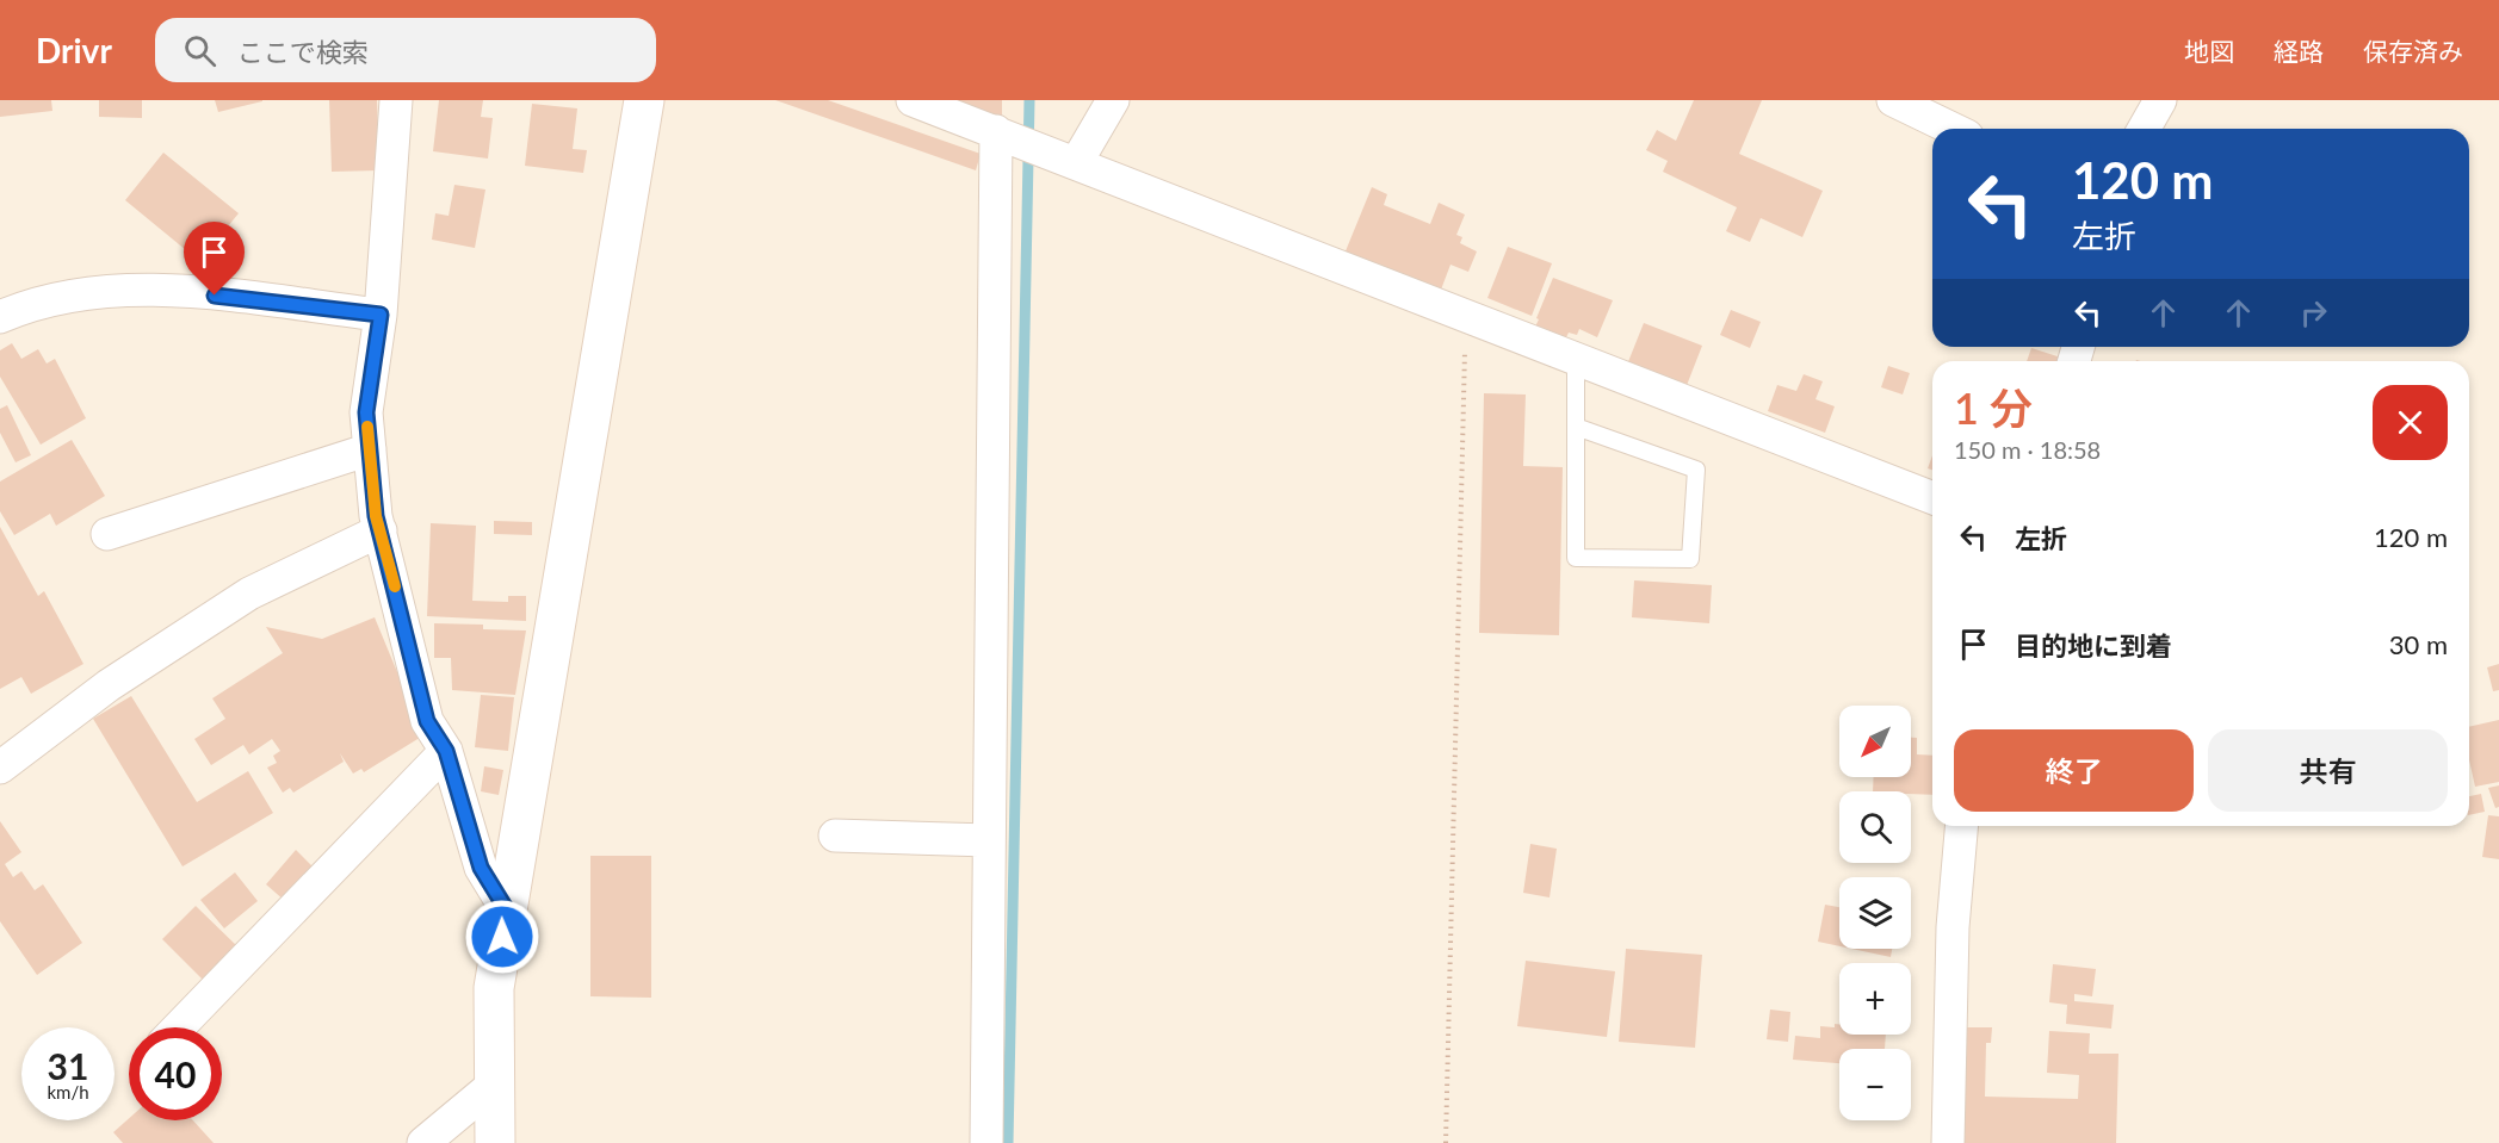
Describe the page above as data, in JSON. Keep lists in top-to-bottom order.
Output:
{
  "north": "bottom left",
  "page": {
    "header": "Drivr",
    "search": "ここで検索",
    "nav": ["地図", "経路", "保存済み"],
    "turn": ["120 m", "左折"],
    "heading": ["1 分", "150 m · 18:58"],
    "list": [
      {
        "name": "左折",
        "value": "120 m"
      },
      {
        "name": "目的地に到着",
        "value": "30 m"
      }
    ],
    "map_buttons": ["+", "−"],
    "buttons": ["終了", "共有"],
    "speed": "31 km/h",
    "limit": "40"
  }
}
